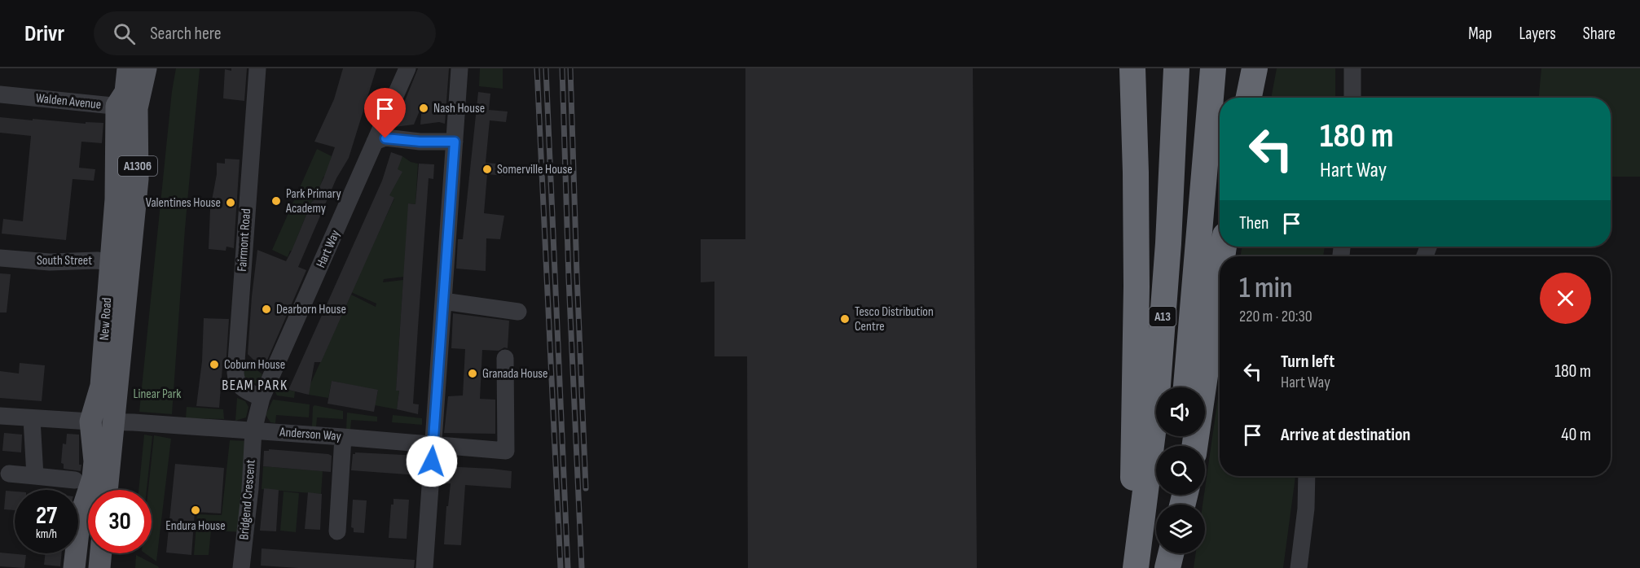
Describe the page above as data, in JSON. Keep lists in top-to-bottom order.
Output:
{
  "streets": {
    "highway": ["A13"],
    "main road": ["A1306", "New Road"],
    "street": [
      "Walden Avenue",
      "Fairmont Road",
      "Hart Way",
      "South Street",
      "Anderson Way",
      "Bridgend Crescent"
    ]
  },
  "crossings": [
    ["Walden Avenue", "New Road"],
    ["Fairmont Road", "Hart Way"],
    ["Hart Way", "Anderson Way"],
    ["Hart Way", "Bridgend Crescent"],
    ["South Street", "New Road"],
    ["New Road", "Anderson Way"],
    ["Anderson Way", "Bridgend Crescent"]
  ],
  "districts": ["BEAM PARK"],
  "parks": ["Linear Park"],
  "places": [
    "Nash House",
    "Somerville House",
    "Park Primary Academy",
    "Valentines House",
    "Dearborn House",
    "Tesco Distribution Centre",
    "Coburn House",
    "Granada House",
    "Endura House"
  ],
  "page": {
    "header": "Drivr",
    "search": "Search here",
    "nav": ["Map", "Layers", "Share"],
    "turn": ["180 m", "Hart Way"],
    "then": "Then",
    "heading": ["1 min", "220 m · 20:30"],
    "list": [
      {
        "name": "Turn left",
        "note": "Hart Way",
        "value": "180 m"
      },
      {
        "name": "Arrive at destination",
        "value": "40 m"
      }
    ],
    "speed": "27 km/h",
    "limit": "30"
  }
}
